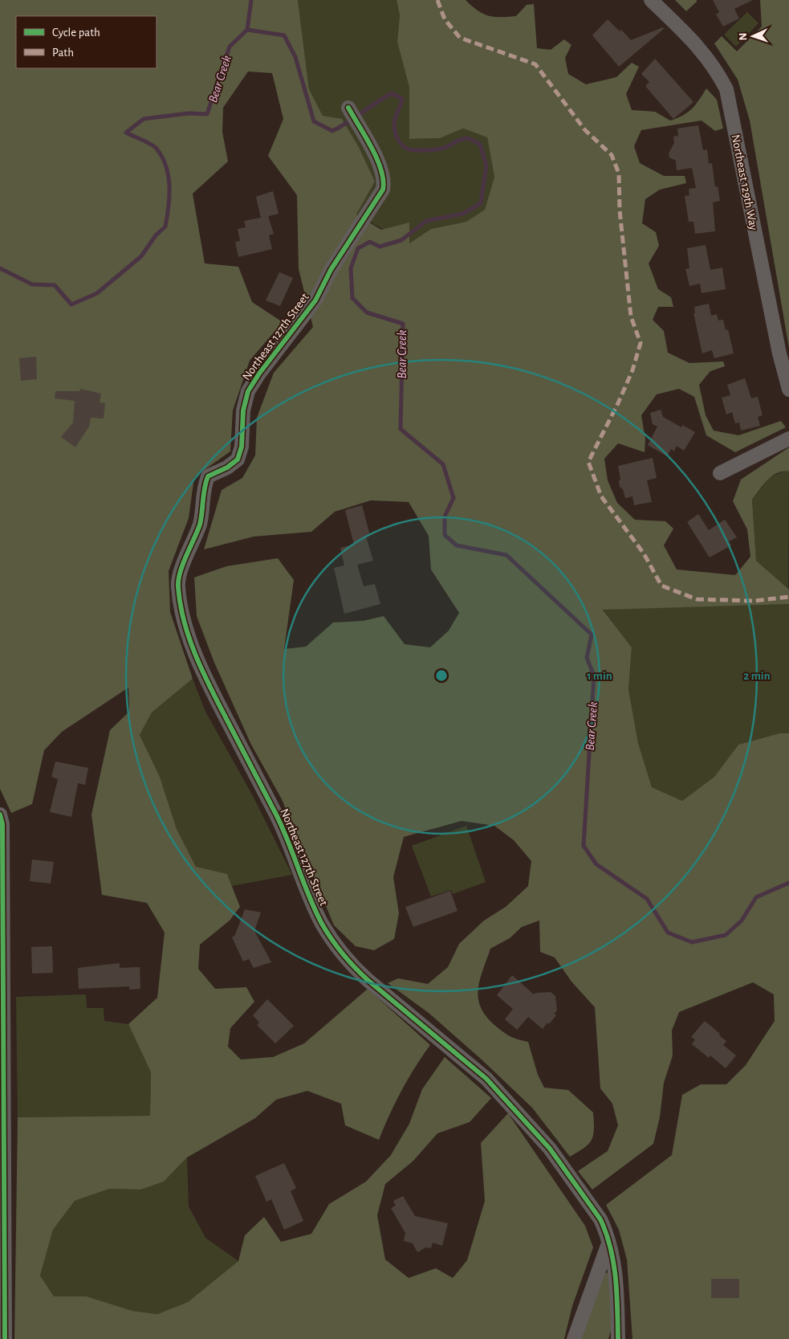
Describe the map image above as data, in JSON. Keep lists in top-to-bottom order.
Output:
{
  "streets": {
    "street": ["Northeast 129th Way", "Northeast 127th Street"]
  },
  "water": ["Bear Creek"],
  "legend": ["Cycle path", "Path"],
  "north": "left",
  "rings": ["1 min", "2 min"]
}
